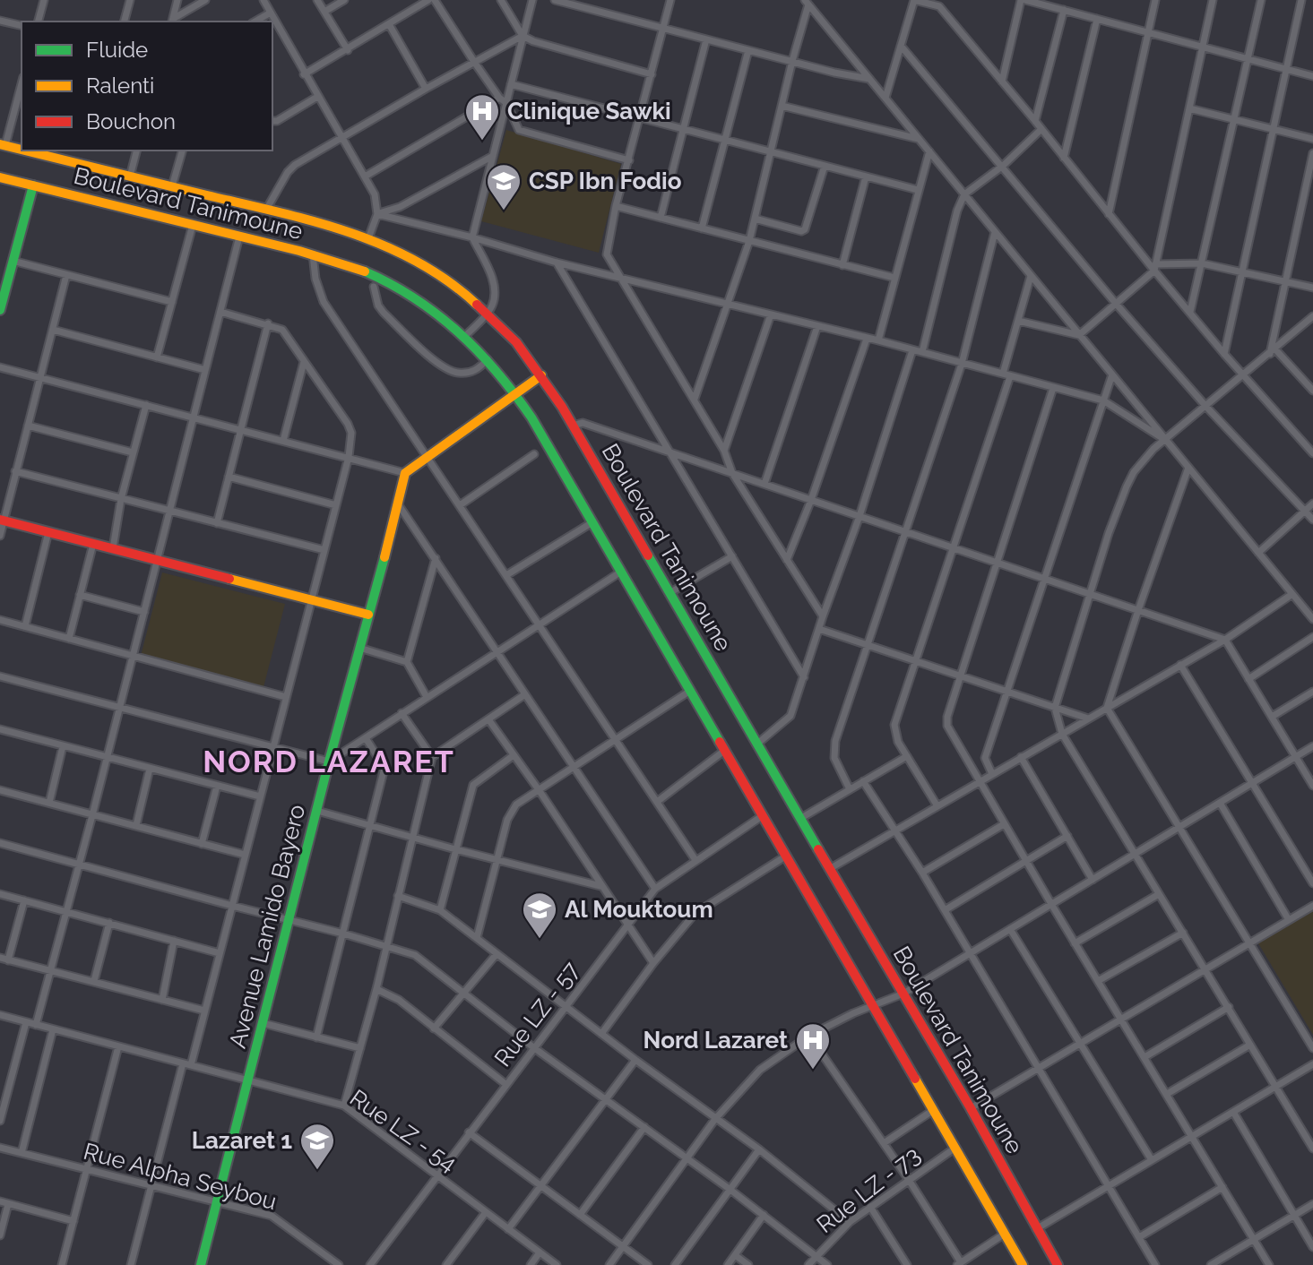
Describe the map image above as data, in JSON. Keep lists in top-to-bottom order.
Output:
{
  "streets": {
    "main road": ["Boulevard Tanimoune", "Avenue Lamido Bayero"],
    "street": [
      "Rue LZ - 57",
      "Rue LZ - 54",
      "Rue Alpha Seybou",
      "Rue LZ - 73"
    ]
  },
  "crossings": [
    ["Boulevard Tanimoune", "Rue LZ - 57"],
    ["Boulevard Tanimoune", "Rue LZ - 73"],
    ["Avenue Lamido Bayero", "Rue LZ - 54"],
    ["Avenue Lamido Bayero", "Rue Alpha Seybou"],
    ["Rue LZ - 57", "Rue LZ - 54"]
  ],
  "districts": ["NORD LAZARET"],
  "places": {
    "hospital": ["Clinique Sawki", "Nord Lazaret"],
    "school or university": ["CSP Ibn Fodio", "Al Mouktoum", "Lazaret 1"]
  },
  "legend": ["Fluide", "Ralenti", "Bouchon"]
}
